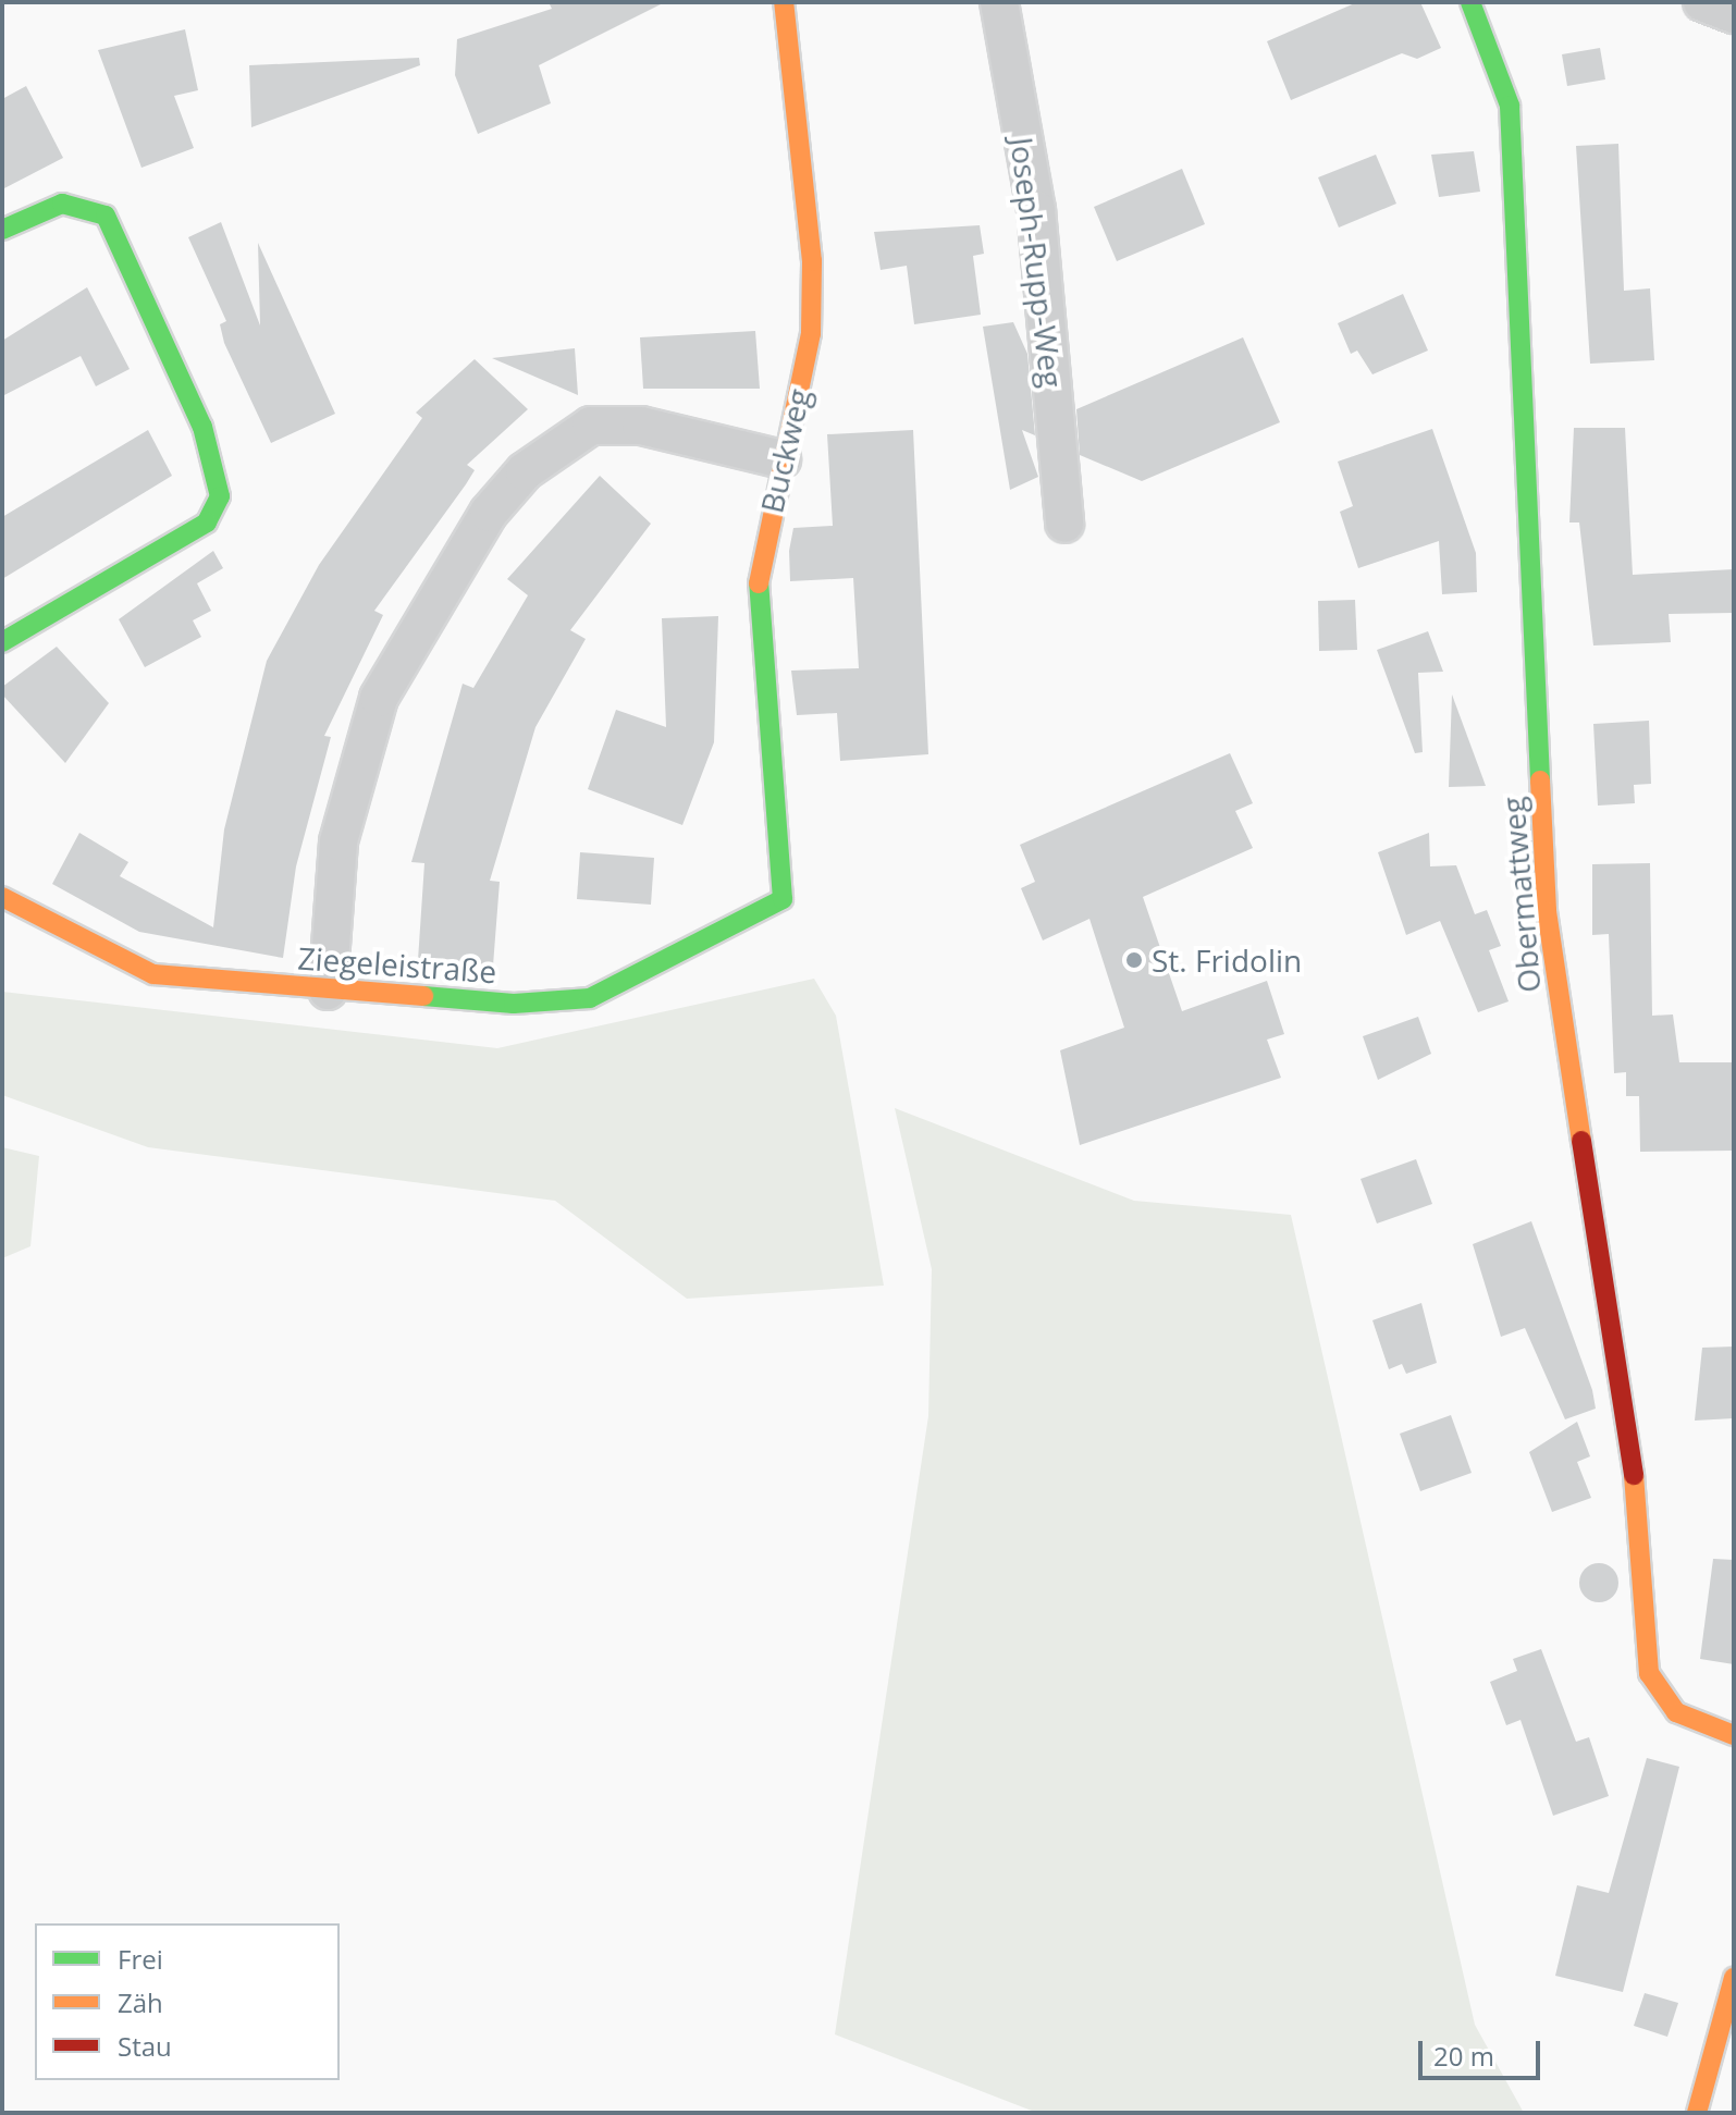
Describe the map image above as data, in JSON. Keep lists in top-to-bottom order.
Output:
{
  "streets": {
    "street": [
      "Joseph-Rupp-Weg",
      "Buckweg",
      "Obermattweg",
      "Ziegeleistraße"
    ]
  },
  "crossings": [
    ["Buckweg", "Ziegeleistraße"]
  ],
  "places": ["St. Fridolin"],
  "legend": ["Frei", "Zäh", "Stau"],
  "scale_bar": "20 m"
}
